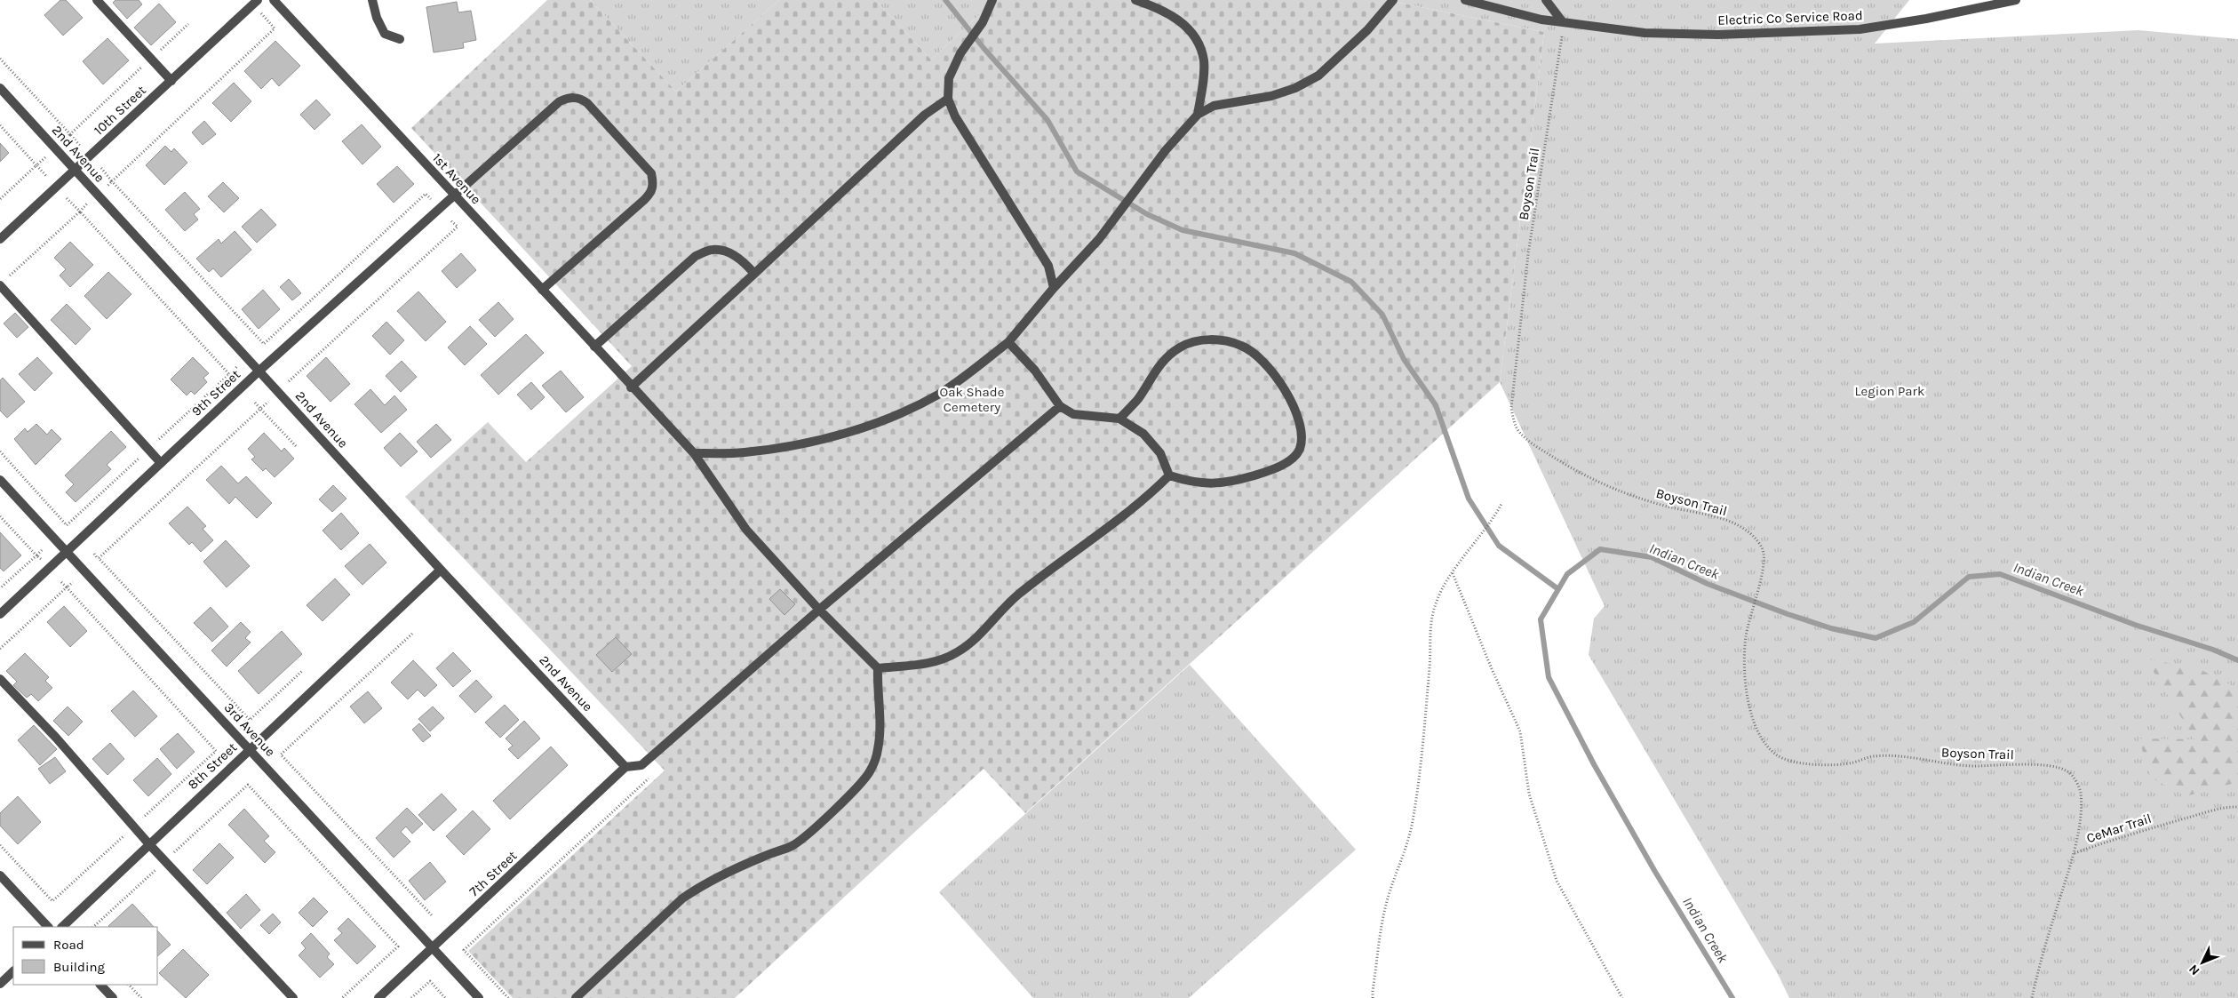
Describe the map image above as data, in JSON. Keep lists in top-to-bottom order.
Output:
{
  "streets": {
    "street": [
      "Electric Co Service Road",
      "10th Street",
      "2nd Avenue",
      "1st Avenue",
      "9th Street",
      "3rd Avenue",
      "8th Street",
      "7th Street"
    ],
    "path": ["Boyson Trail", "CeMar Trail"]
  },
  "crossings": [
    ["Electric Co Service Road", "Boyson Trail"],
    ["10th Street", "2nd Avenue"],
    ["2nd Avenue", "9th Street"],
    ["2nd Avenue", "8th Street"],
    ["2nd Avenue", "7th Street"],
    ["1st Avenue", "9th Street"],
    ["Boyson Trail", "CeMar Trail"],
    ["9th Street", "3rd Avenue"],
    ["3rd Avenue", "8th Street"],
    ["3rd Avenue", "7th Street"]
  ],
  "water": ["Indian Creek"],
  "parks": ["Legion Park", "Oak Shade Cemetery"],
  "legend": ["Road", "Building"],
  "north": "bottom left"
}
